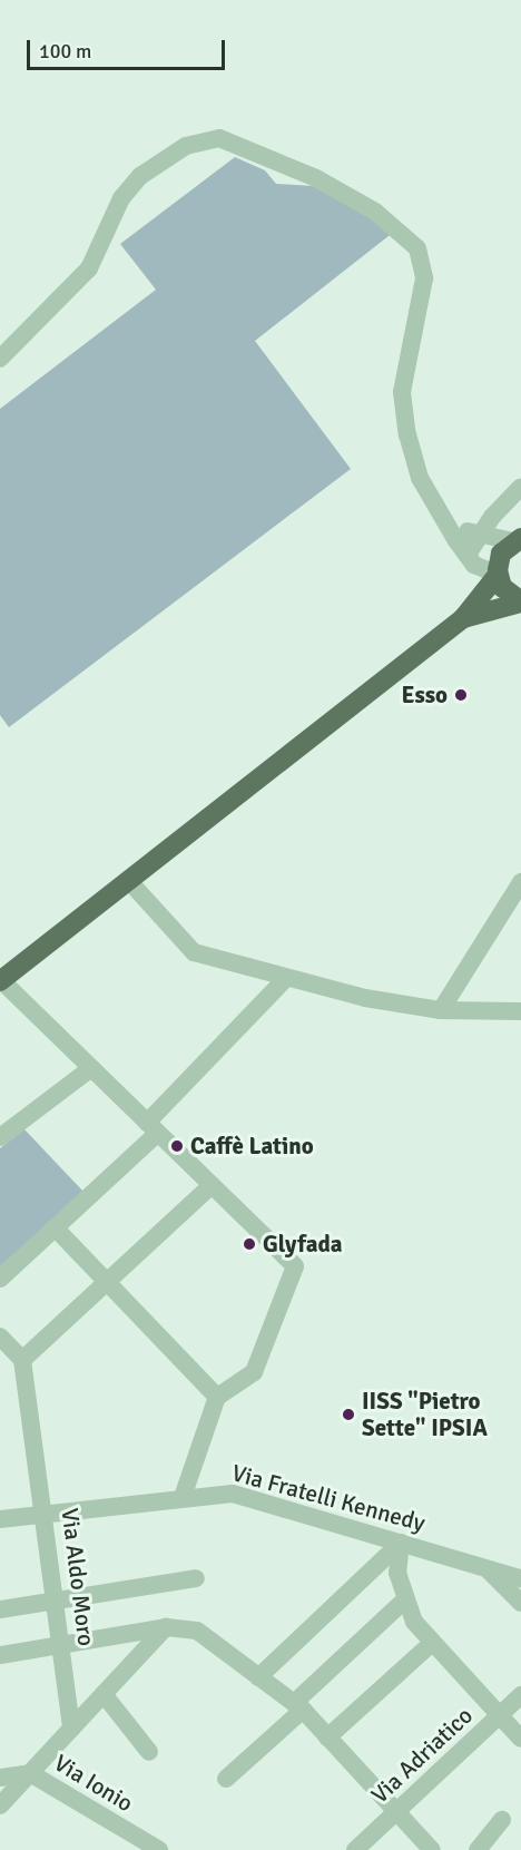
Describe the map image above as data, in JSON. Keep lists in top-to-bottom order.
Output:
{
  "streets": {
    "street": [
      "Via Fratelli Kennedy",
      "Via Aldo Moro",
      "Via Adriatico",
      "Via Ionio"
    ]
  },
  "crossings": [
    ["Via Fratelli Kennedy", "Via Aldo Moro"]
  ],
  "places": [
    "Esso",
    "Caffè Latino",
    "Glyfada",
    "IISS \"Pietro Sette\" IPSIA"
  ],
  "scale_bar": "100 m"
}
